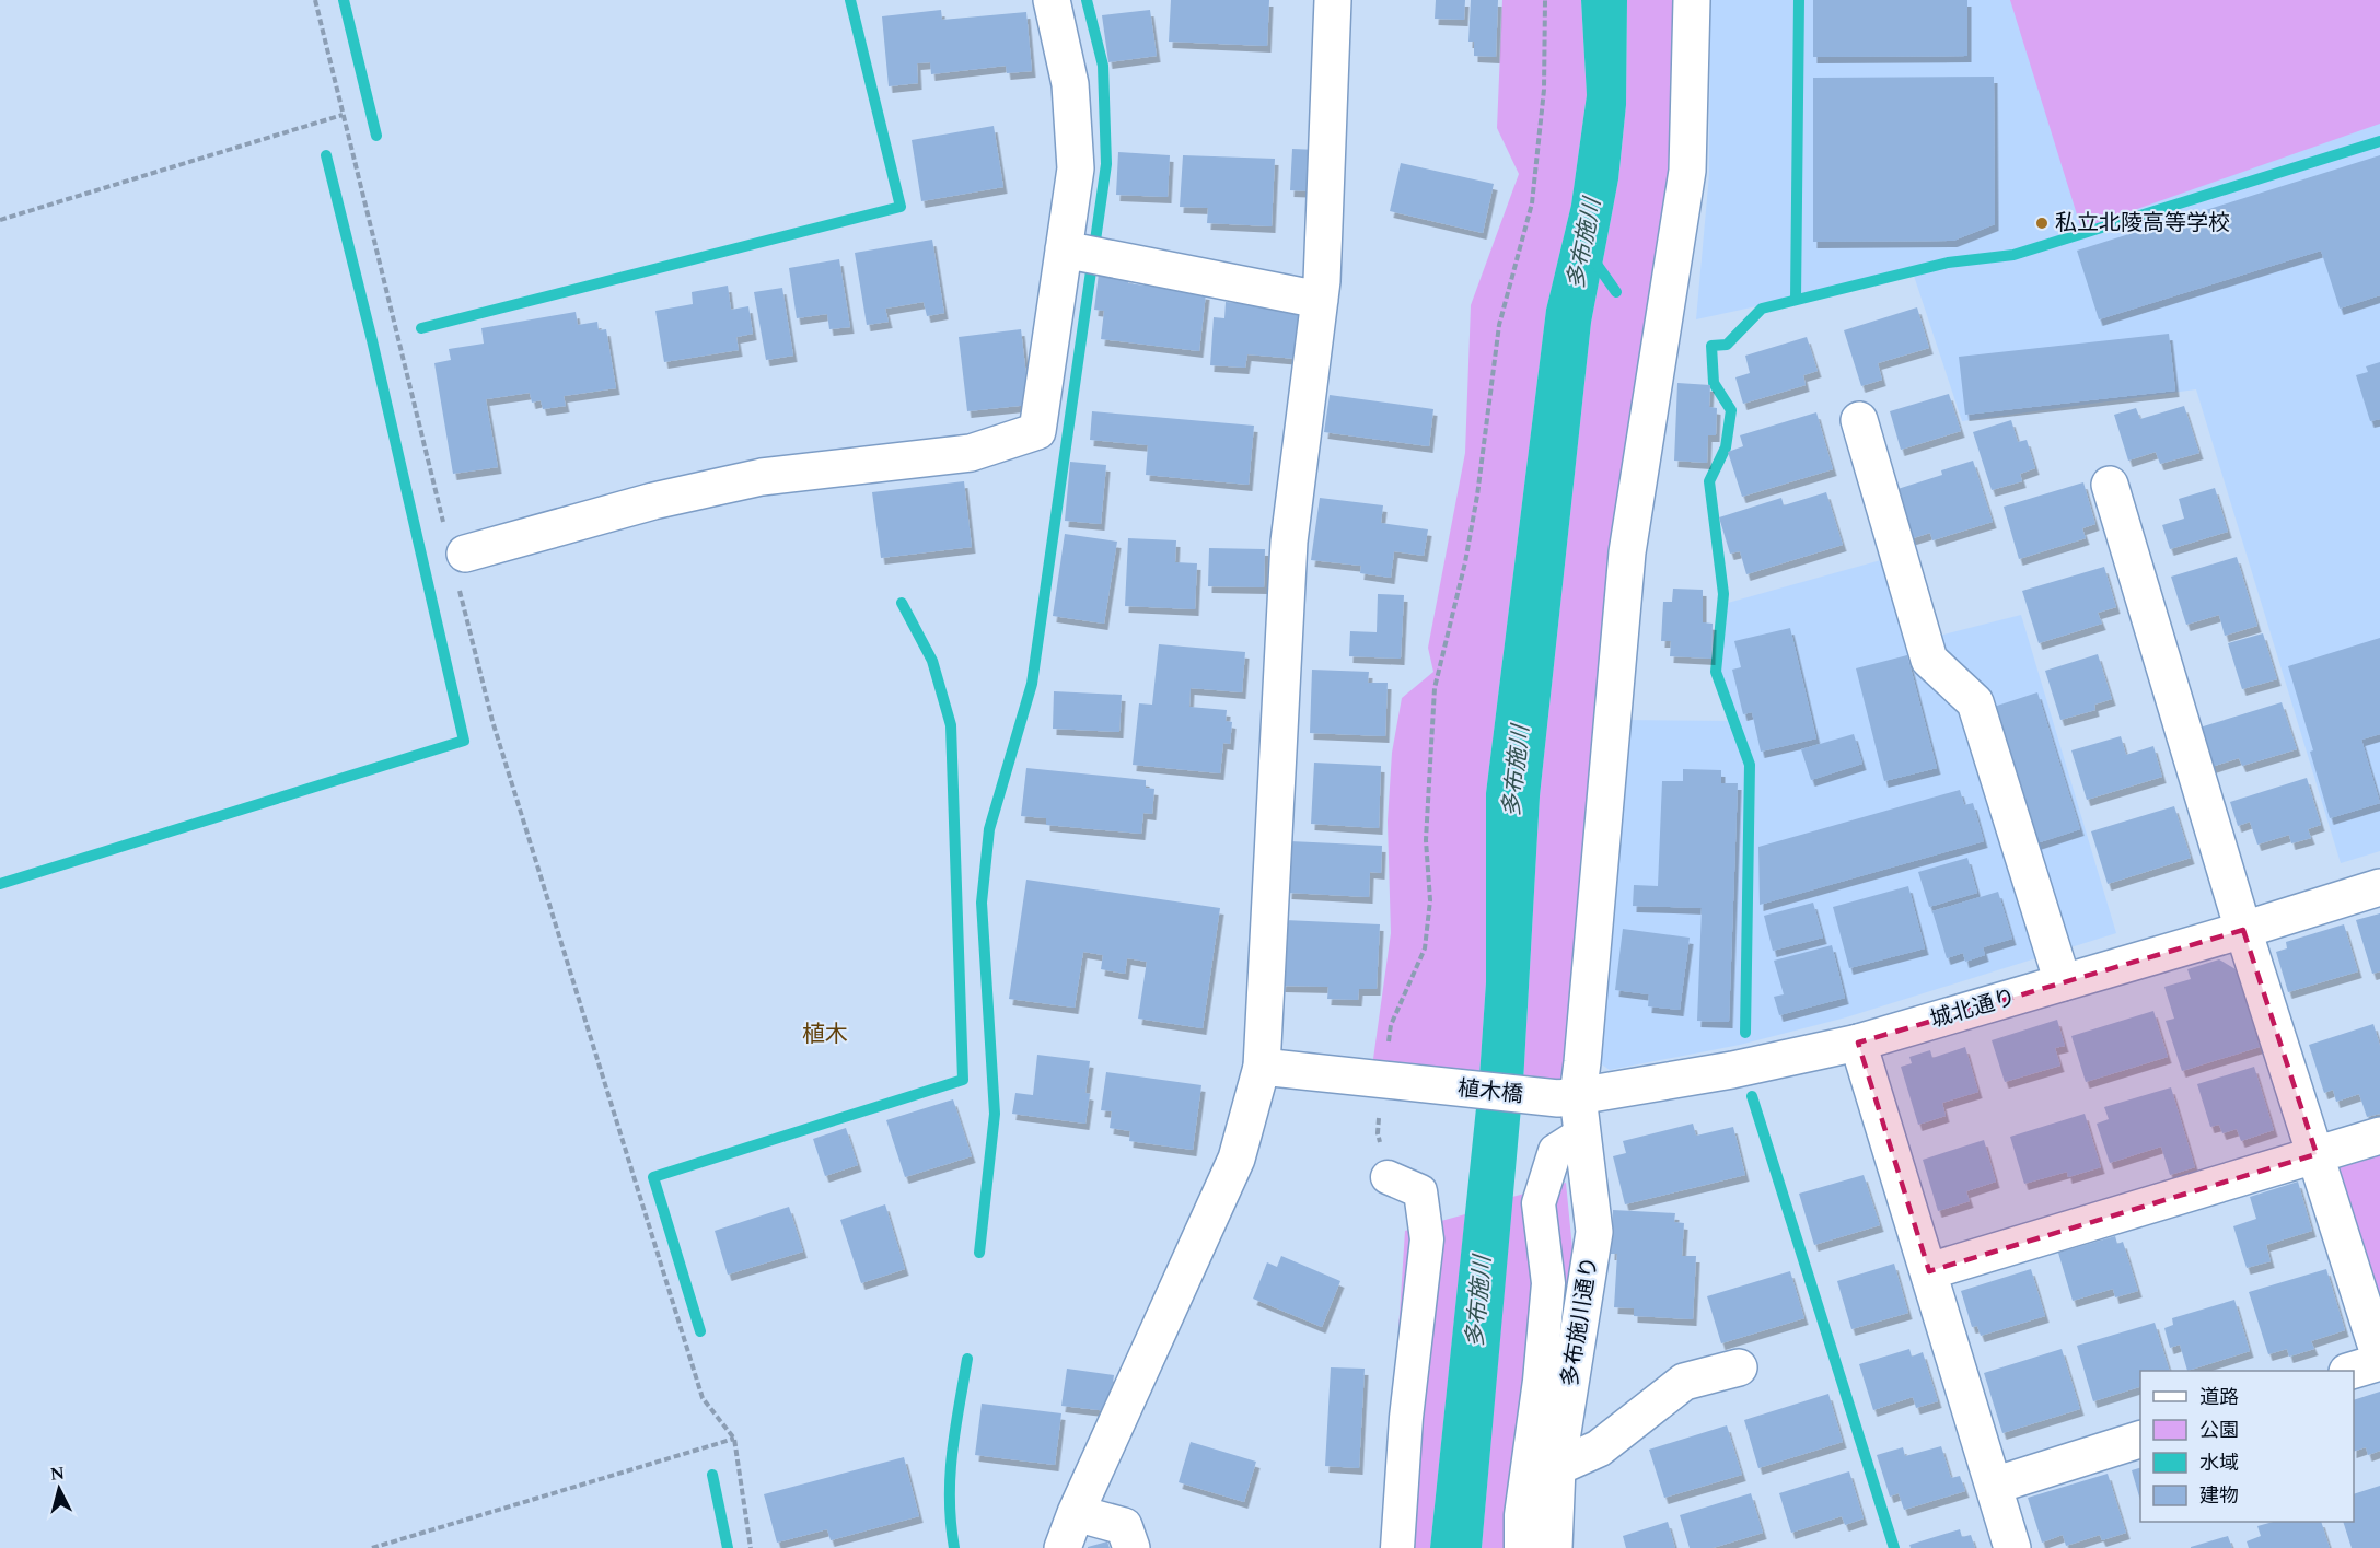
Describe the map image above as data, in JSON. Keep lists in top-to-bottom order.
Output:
{
  "streets": {
    "street": ["城北通り", "植木橋", "多布施川通り"]
  },
  "crossings": [
    ["城北通り", "植木橋"],
    ["城北通り", "多布施川通り"],
    ["植木橋", "多布施川通り"]
  ],
  "districts": ["植木"],
  "water": ["多布施川"],
  "places": ["私立北陵高等学校"],
  "legend": [
    "道路",
    "公園",
    "水域",
    "建物"
  ],
  "north": "top"
}
